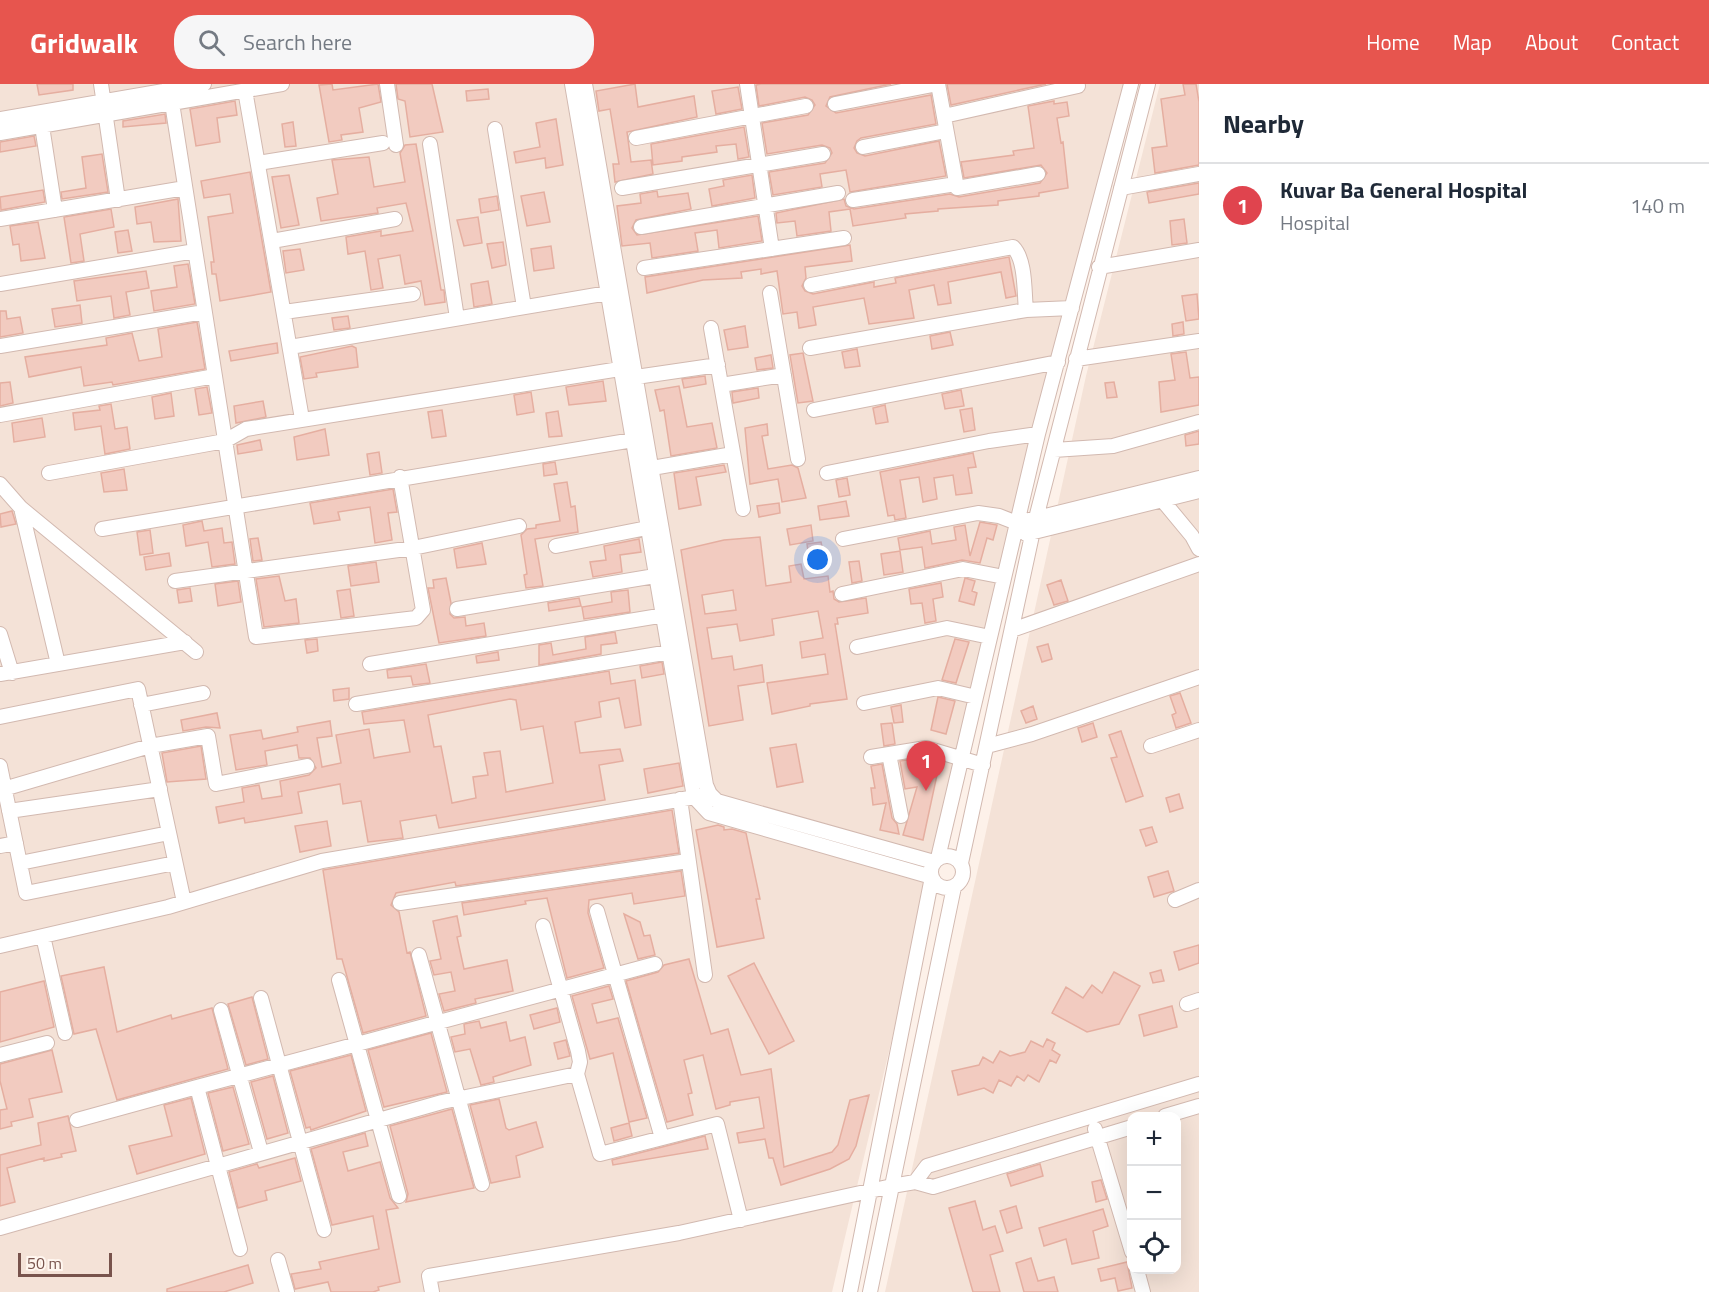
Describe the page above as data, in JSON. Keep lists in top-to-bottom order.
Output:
{
  "scale_bar": "50 m",
  "page": {
    "header": "Gridwalk",
    "search": "Search here",
    "nav": [
      "Home",
      "Map",
      "About",
      "Contact"
    ],
    "heading": "Nearby",
    "list": [
      {
        "mark": "1",
        "name": "Kuvar Ba General Hospital",
        "note": "Hospital",
        "value": "140 m"
      }
    ],
    "pins": "1",
    "map_buttons": ["+", "−"],
    "scale": "50 m"
  }
}
